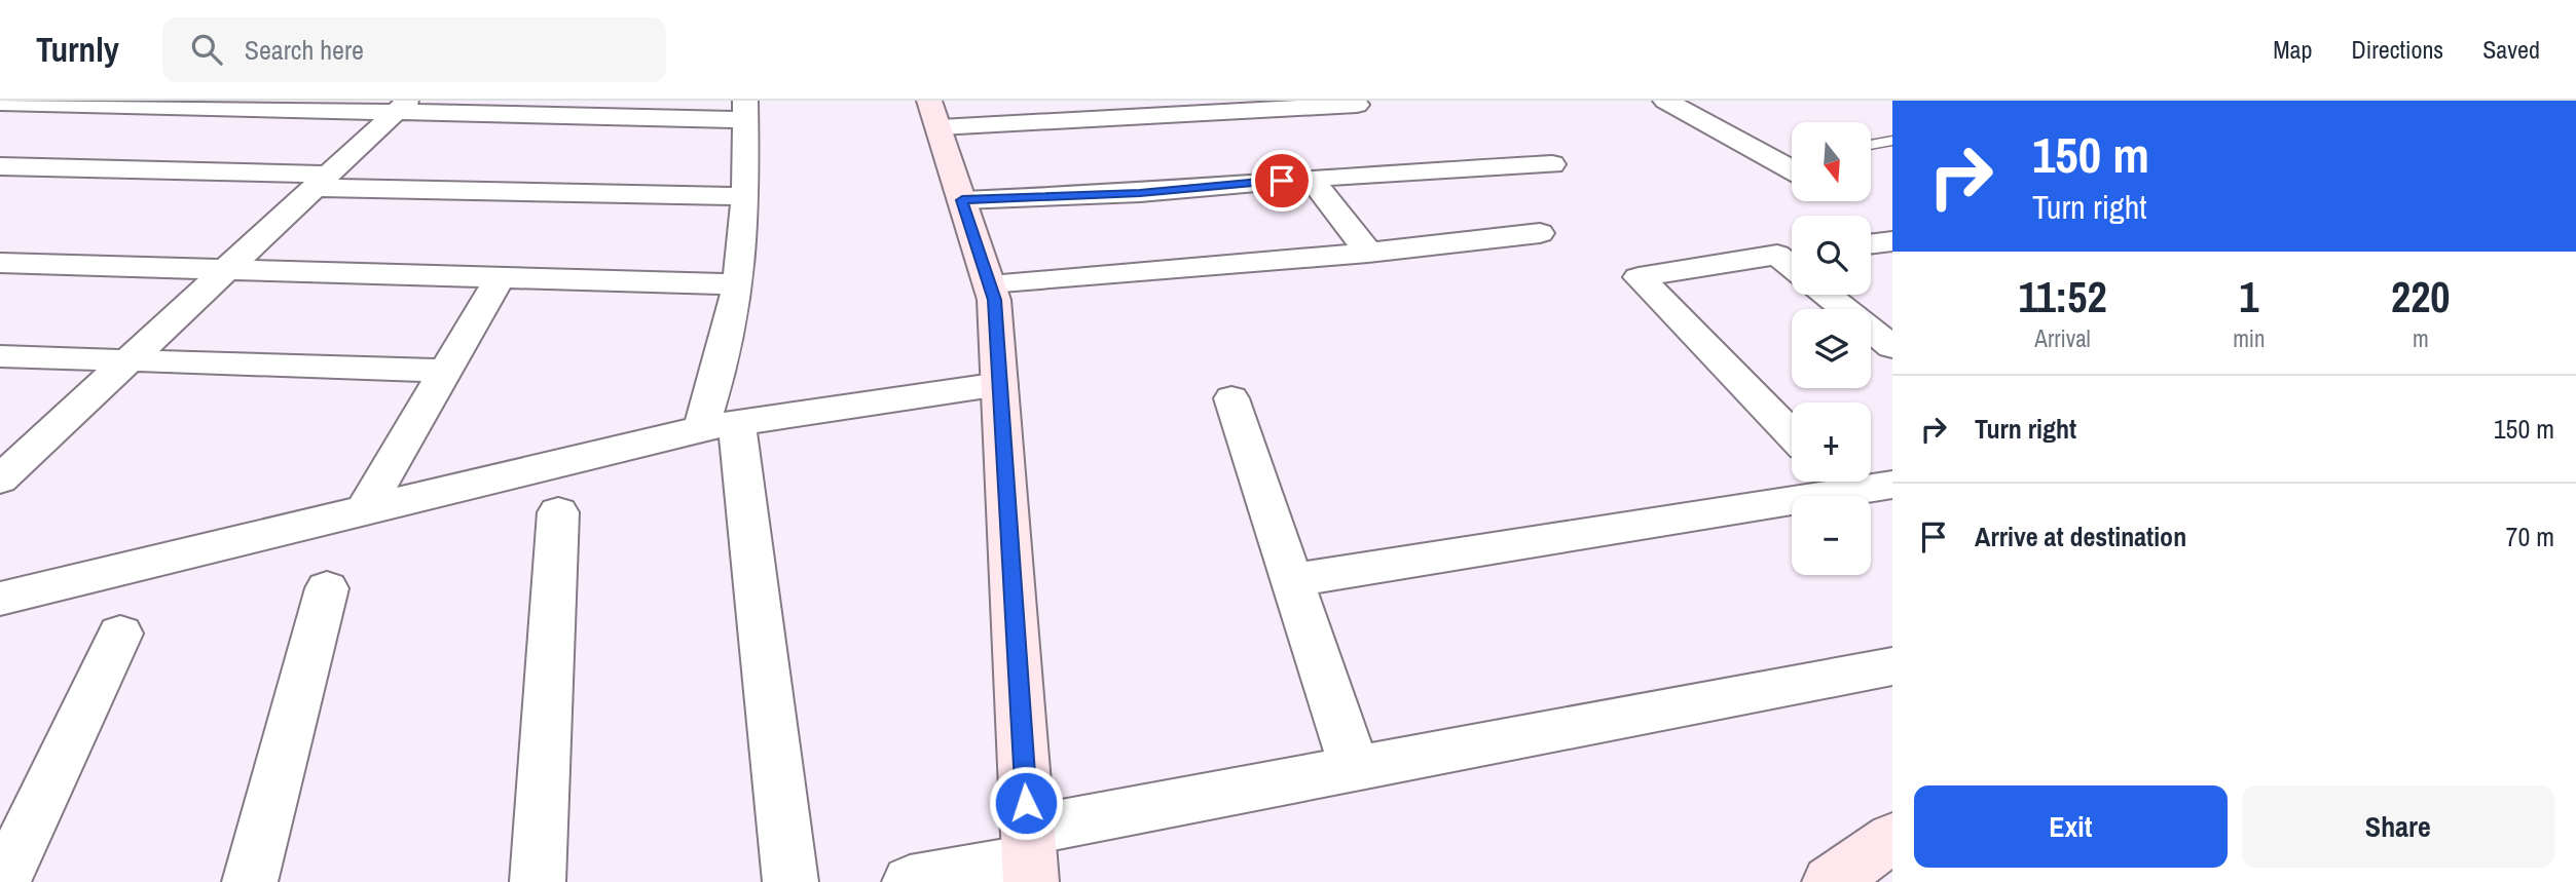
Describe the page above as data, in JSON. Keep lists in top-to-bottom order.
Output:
{
  "north": "bottom",
  "page": {
    "header": "Turnly",
    "search": "Search here",
    "nav": ["Map", "Directions", "Saved"],
    "turn": ["150 m", "Turn right"],
    "map_buttons": ["+", "−"],
    "eta": [
      "11:52",
      "Arrival",
      "1",
      "min",
      "220",
      "m"
    ],
    "list": [
      {
        "name": "Turn right",
        "value": "150 m"
      },
      {
        "name": "Arrive at destination",
        "value": "70 m"
      }
    ],
    "buttons": ["Exit", "Share"]
  }
}
